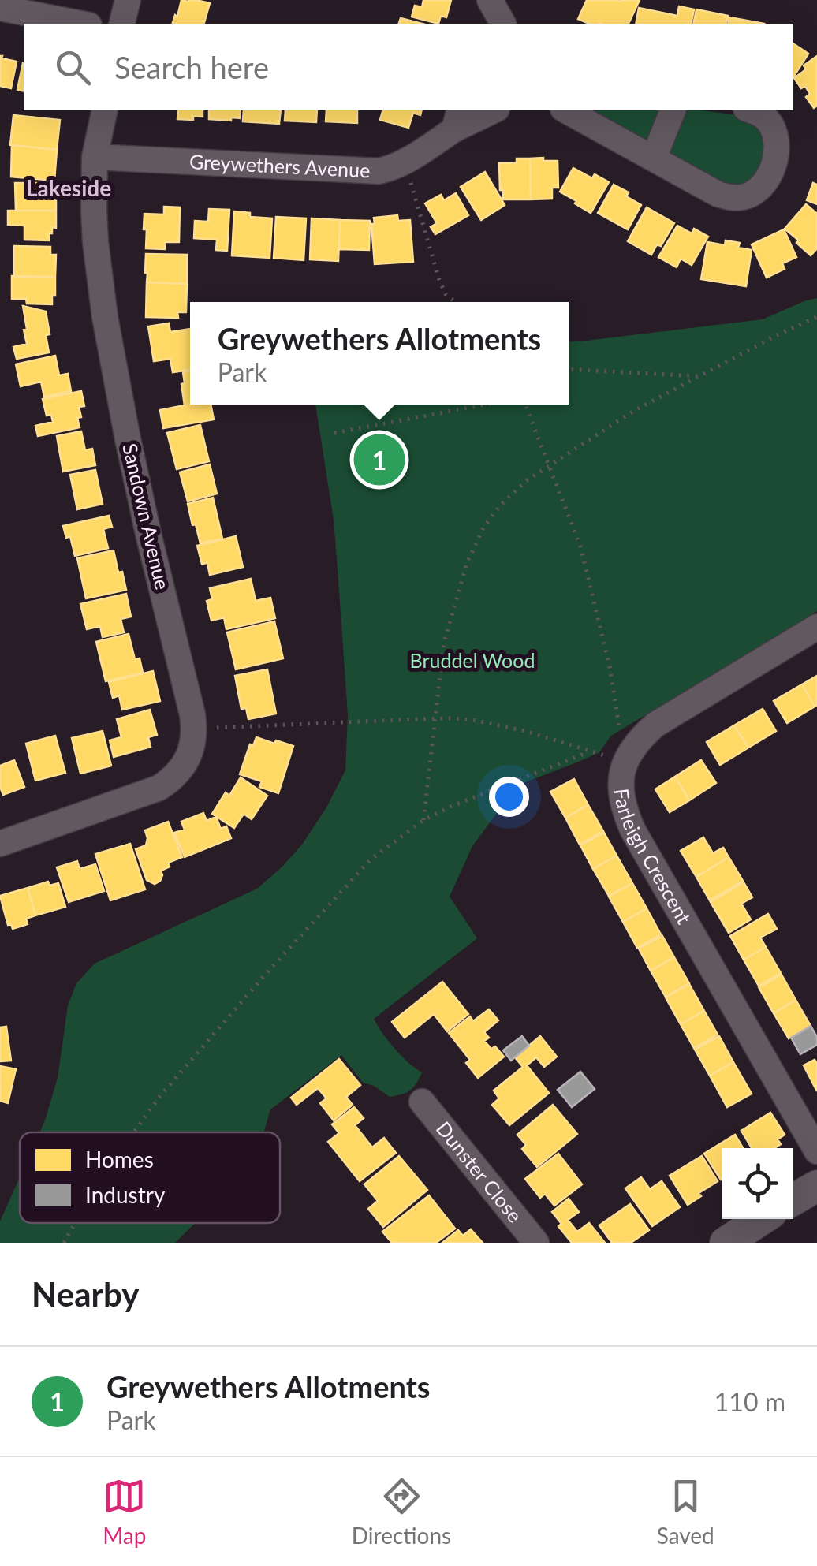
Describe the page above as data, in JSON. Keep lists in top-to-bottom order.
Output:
{
  "streets": {
    "street": [
      "Greywethers Avenue",
      "Sandown Avenue",
      "Farleigh Crescent",
      "Dunster Close"
    ]
  },
  "crossings": [
    ["Greywethers Avenue", "Sandown Avenue"]
  ],
  "districts": ["Lakeside"],
  "parks": ["Bruddel Wood"],
  "legend": ["Homes", "Industry"],
  "page": {
    "search": "Search here",
    "popup": ["Greywethers Allotments", "Park"],
    "pins": "1",
    "heading": "Nearby",
    "list": [
      {
        "mark": "1",
        "name": "Greywethers Allotments",
        "note": "Park",
        "value": "110 m"
      }
    ],
    "nav": ["Map", "Directions", "Saved"]
  }
}
